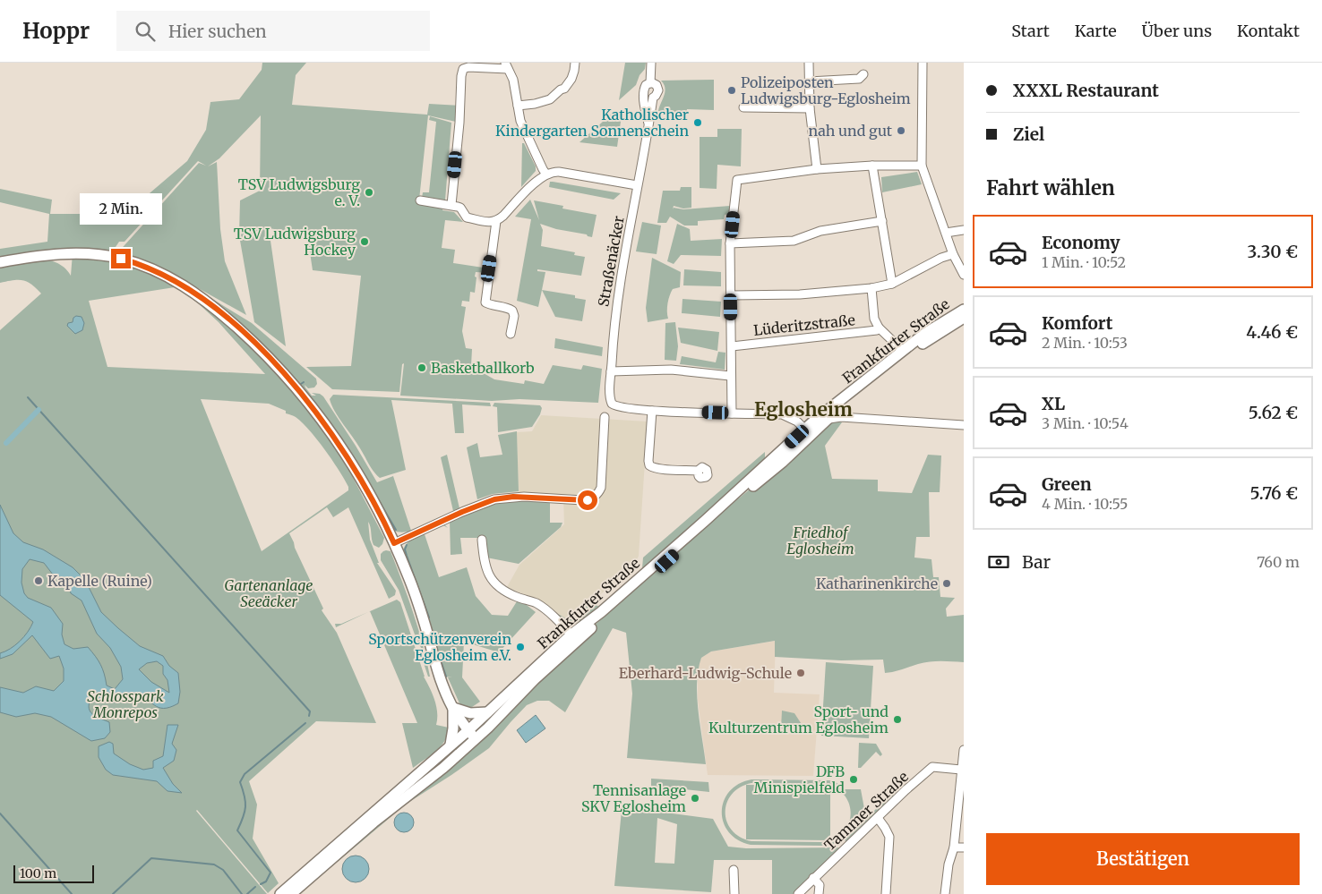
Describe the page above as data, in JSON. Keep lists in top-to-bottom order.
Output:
{
  "streets": {
    "main road": ["Frankfurter Straße"],
    "street": ["Straßenäcker", "Lüderitzstraße", "Tammer Straße"]
  },
  "districts": ["Eglosheim"],
  "parks": ["Friedhof Eglosheim", "Gartenanlage Seeäcker", "Schlosspark Monrepos"],
  "places": [
    "Polizeiposten Ludwigsburg-Eglosheim",
    "Katholischer Kindergarten Sonnenschein",
    "nah und gut",
    "TSV Ludwigsburg e. V.",
    "TSV Ludwigsburg Hockey",
    "Basketballkorb",
    "Kapelle (Ruine)",
    "Katharinenkirche",
    "Sportschützenverein Eglosheim e.V.",
    "Eberhard-Ludwig-Schule",
    "Sport- und Kulturzentrum Eglosheim",
    "DFB Minispielfeld",
    "Tennisanlage SKV Eglosheim"
  ],
  "scale_bar": "100 m",
  "page": {
    "header": "Hoppr",
    "search": "Hier suchen",
    "nav": [
      "Start",
      "Karte",
      "Über uns",
      "Kontakt"
    ],
    "banner": ["XXXL Restaurant", "Ziel"],
    "heading": "Fahrt wählen",
    "bubble": "2 Min.",
    "list": [
      {
        "name": "Economy",
        "note": "1 Min. · 10:52",
        "value": "3.30 €"
      },
      {
        "name": "Komfort",
        "note": "2 Min. · 10:53",
        "value": "4.46 €"
      },
      {
        "name": "XL",
        "note": "3 Min. · 10:54",
        "value": "5.62 €"
      },
      {
        "name": "Green",
        "note": "4 Min. · 10:55",
        "value": "5.76 €"
      }
    ],
    "pay": ["Bar", "760 m"],
    "buttons": "Bestätigen",
    "scale": "100 m"
  }
}
